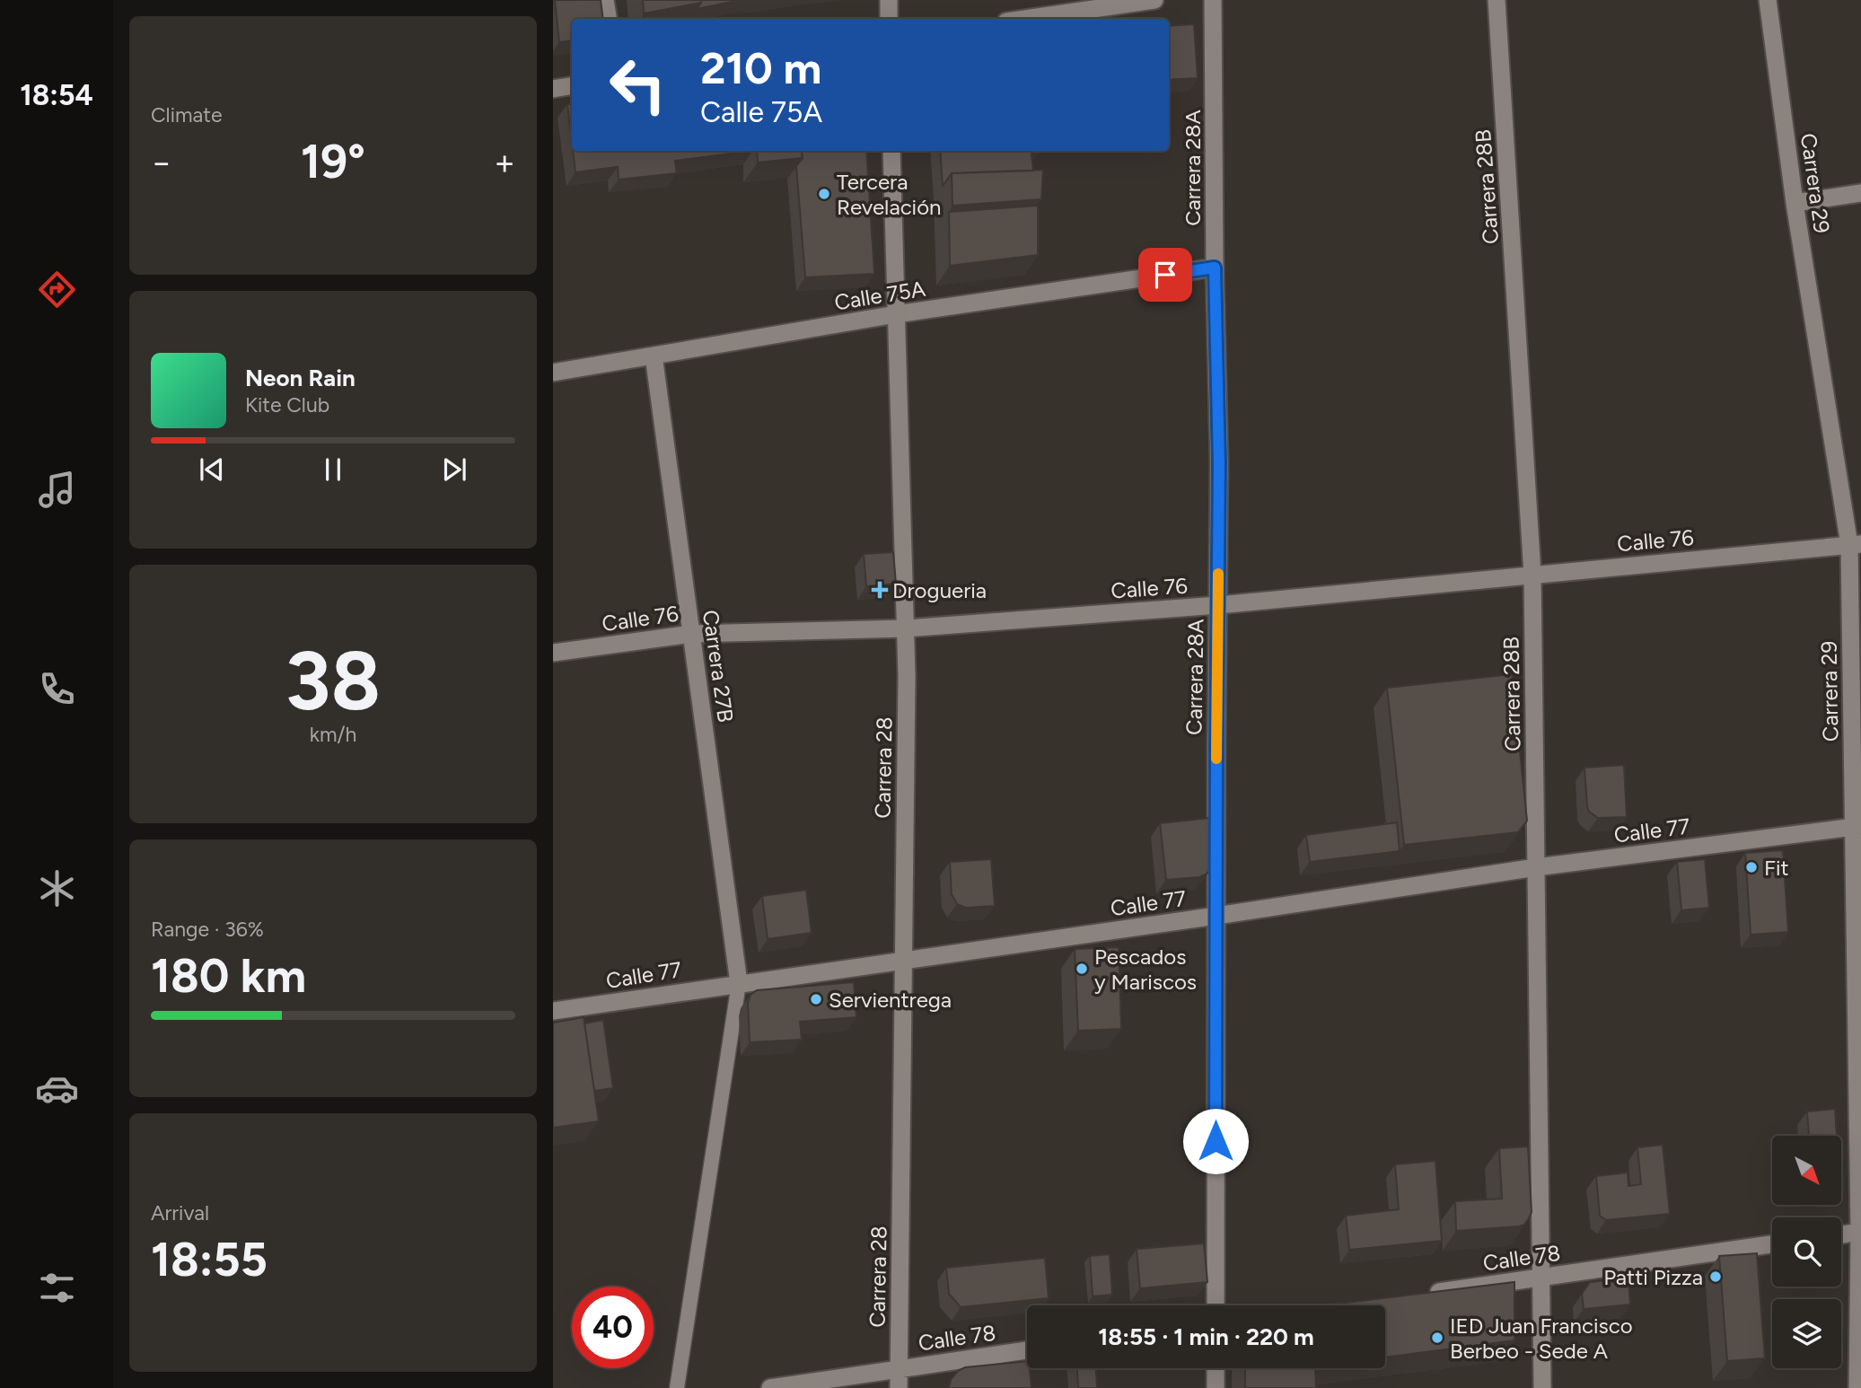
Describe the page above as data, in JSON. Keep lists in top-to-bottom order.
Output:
{
  "streets": {
    "street": [
      "Carrera 28A",
      "Carrera 29",
      "Carrera 28B",
      "Calle 75A",
      "Calle 76",
      "Carrera 27B",
      "Carrera 28",
      "Calle 77",
      "Calle 78"
    ]
  },
  "crossings": [
    ["Carrera 28A", "Calle 75A"],
    ["Carrera 28A", "Calle 76"],
    ["Carrera 28A", "Calle 77"],
    ["Carrera 29", "Calle 76"],
    ["Carrera 29", "Calle 77"],
    ["Carrera 28B", "Calle 76"],
    ["Carrera 28B", "Calle 77"],
    ["Carrera 28B", "Calle 78"],
    ["Calle 75A", "Carrera 27B"],
    ["Calle 75A", "Carrera 28"],
    ["Calle 76", "Carrera 27B"],
    ["Calle 76", "Carrera 28"],
    ["Carrera 27B", "Calle 77"],
    ["Carrera 28", "Calle 77"],
    ["Carrera 28", "Calle 78"]
  ],
  "places": {
    "other": [
      "Tercera Revelación",
      "Fit",
      "Pescados y Mariscos",
      "Servientrega",
      "Patti Pizza",
      "IED Juan Francisco Berbeo - Sede A"
    ],
    "health": ["Drogueria"]
  },
  "north": "bottom right",
  "page": {
    "tabs": "18:54",
    "tile": [
      "Climate",
      ["38", "km/h"],
      ["Range · 36%", "180 km"],
      ["Arrival", "18:55"]
    ],
    "turn": ["210 m", "Calle 75A"],
    "heat": ["−", "19°", "+"],
    "song": ["Neon Rain", "Kite Club"],
    "limit": "40",
    "trip": "18:55 · 1 min · 220 m"
  }
}
